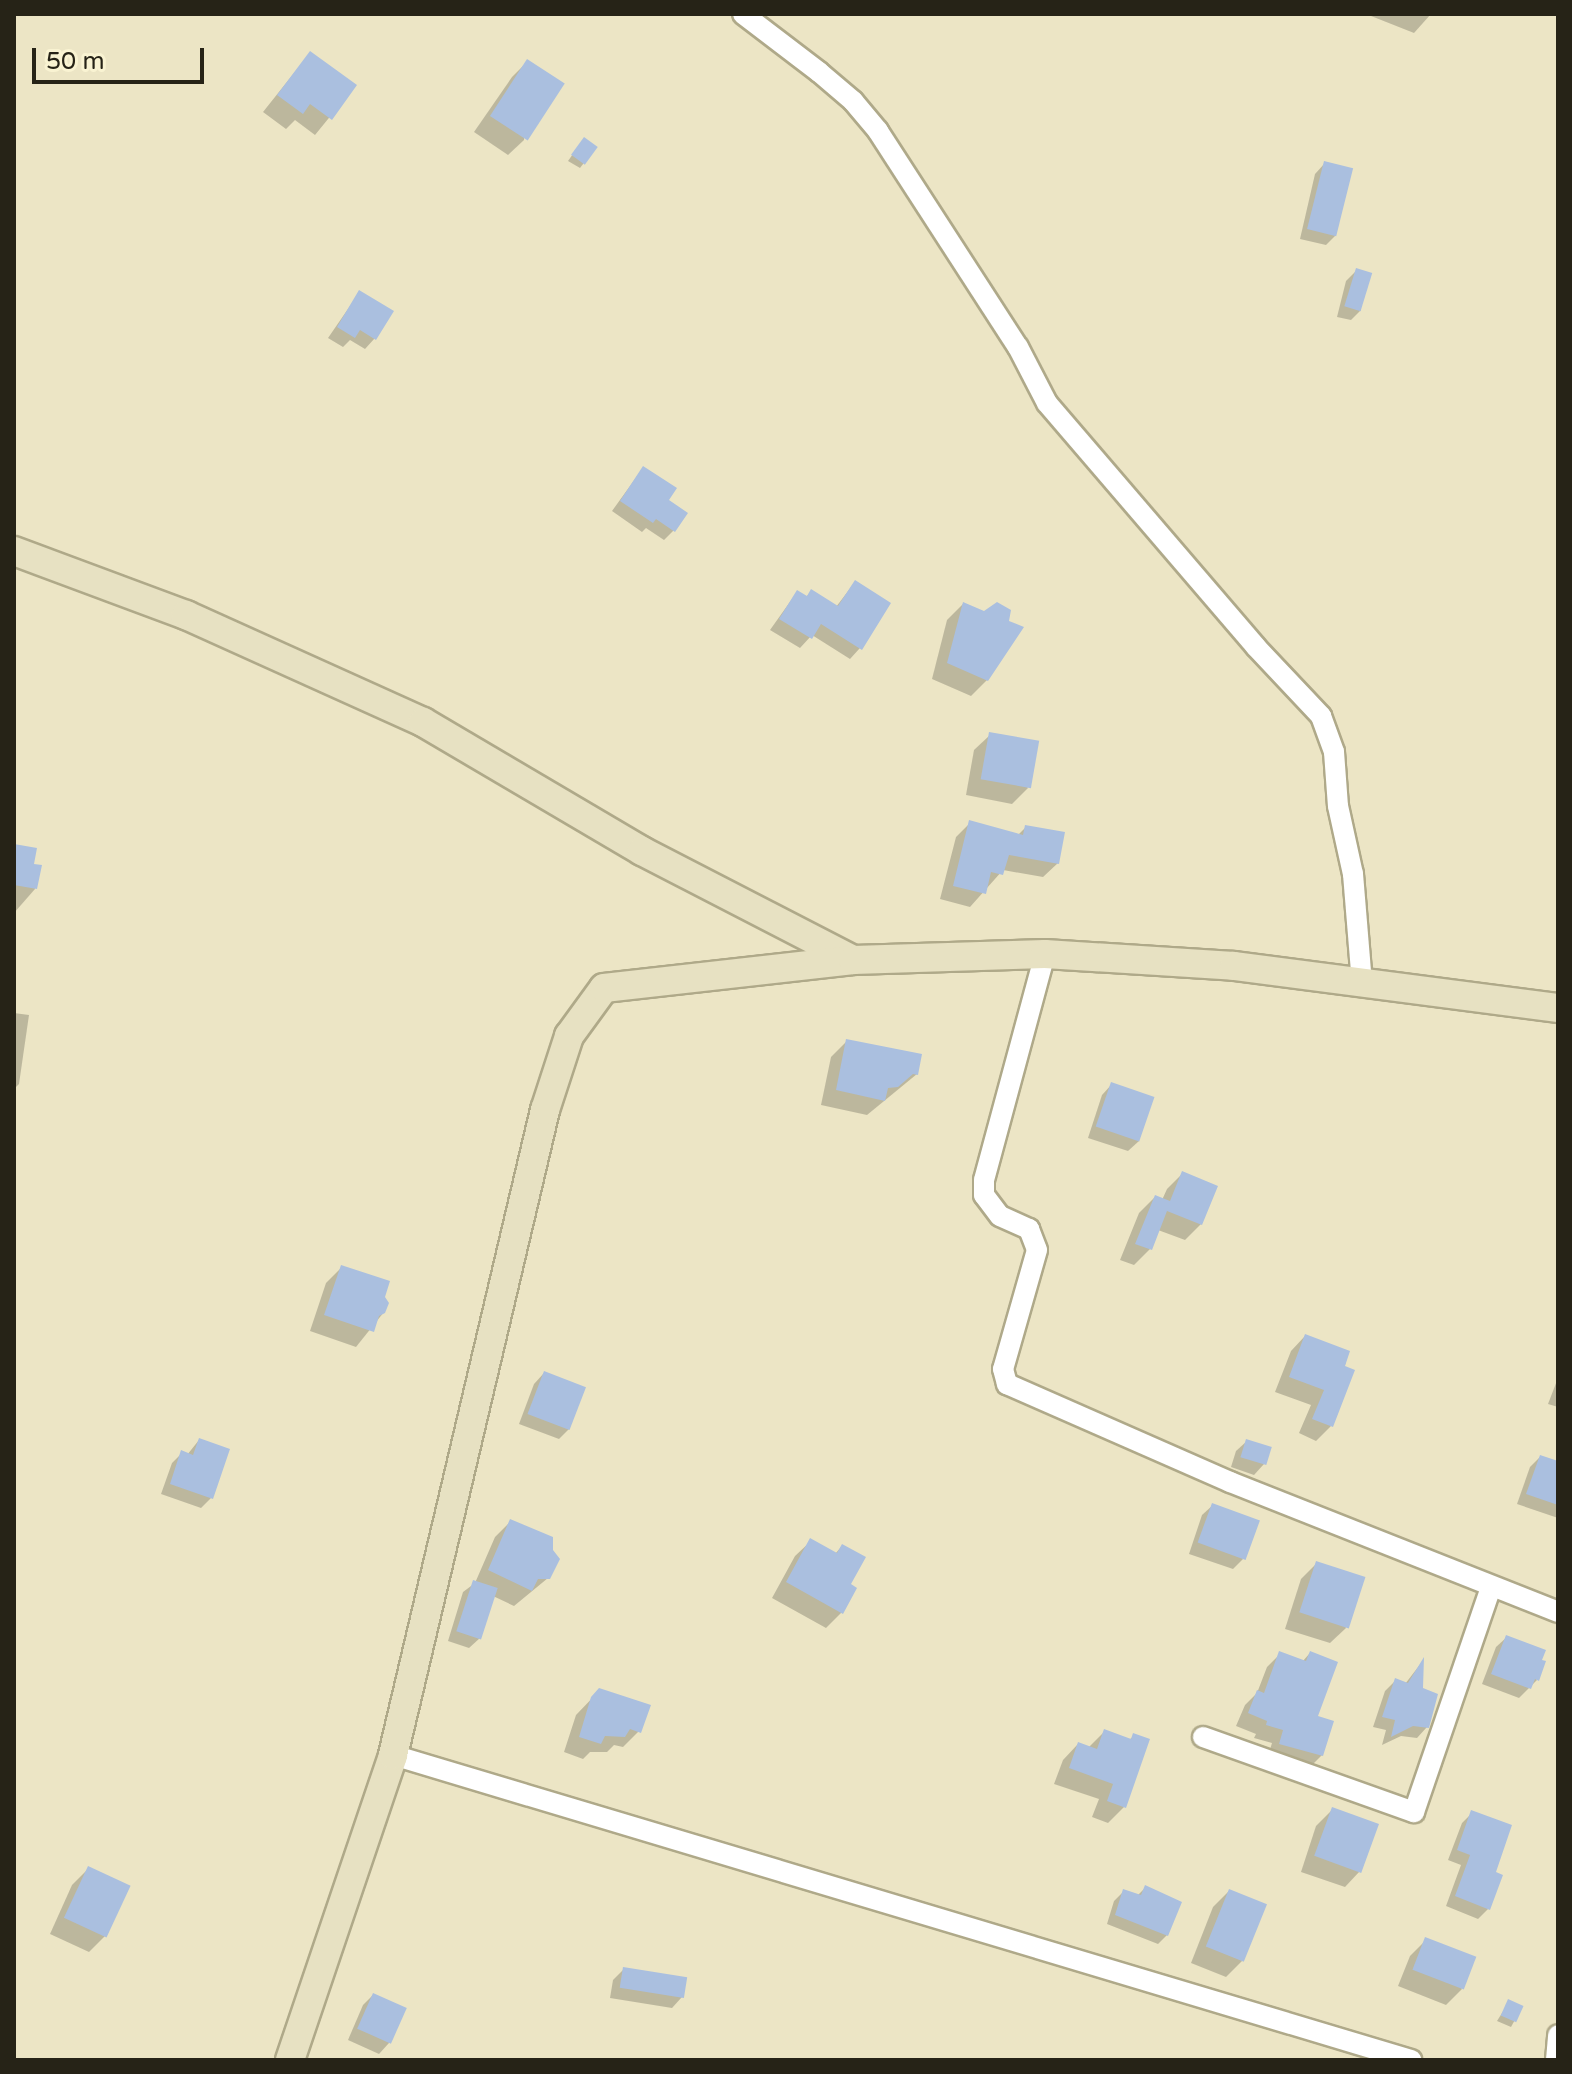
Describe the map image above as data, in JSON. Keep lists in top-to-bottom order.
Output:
{
  "scale_bar": "50 m"
}
